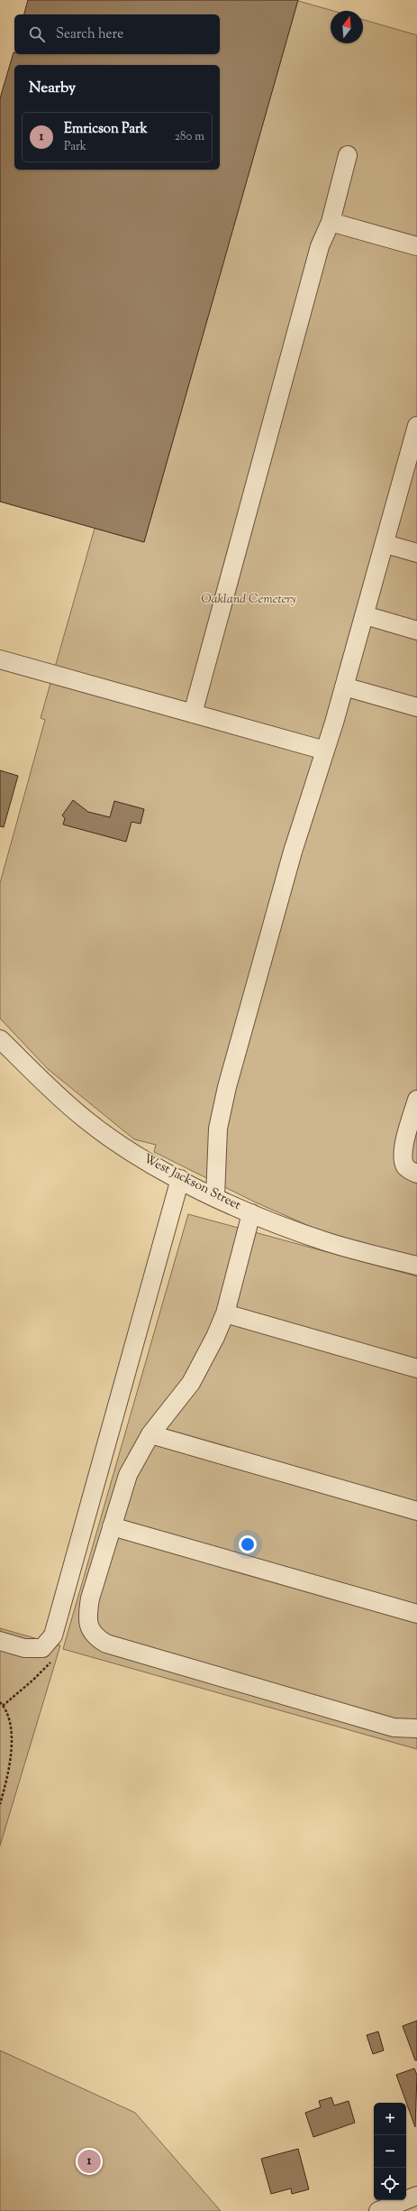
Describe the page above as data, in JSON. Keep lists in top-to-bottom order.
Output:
{
  "streets": {
    "street": ["West Jackson Street"]
  },
  "parks": ["Oakland Cemetery"],
  "north": "top",
  "page": {
    "search": "Search here",
    "heading": "Nearby",
    "list": [
      {
        "mark": "1",
        "name": "Emricson Park",
        "note": "Park",
        "value": "280 m"
      }
    ],
    "map_buttons": ["+", "−"],
    "pins": "1"
  }
}
